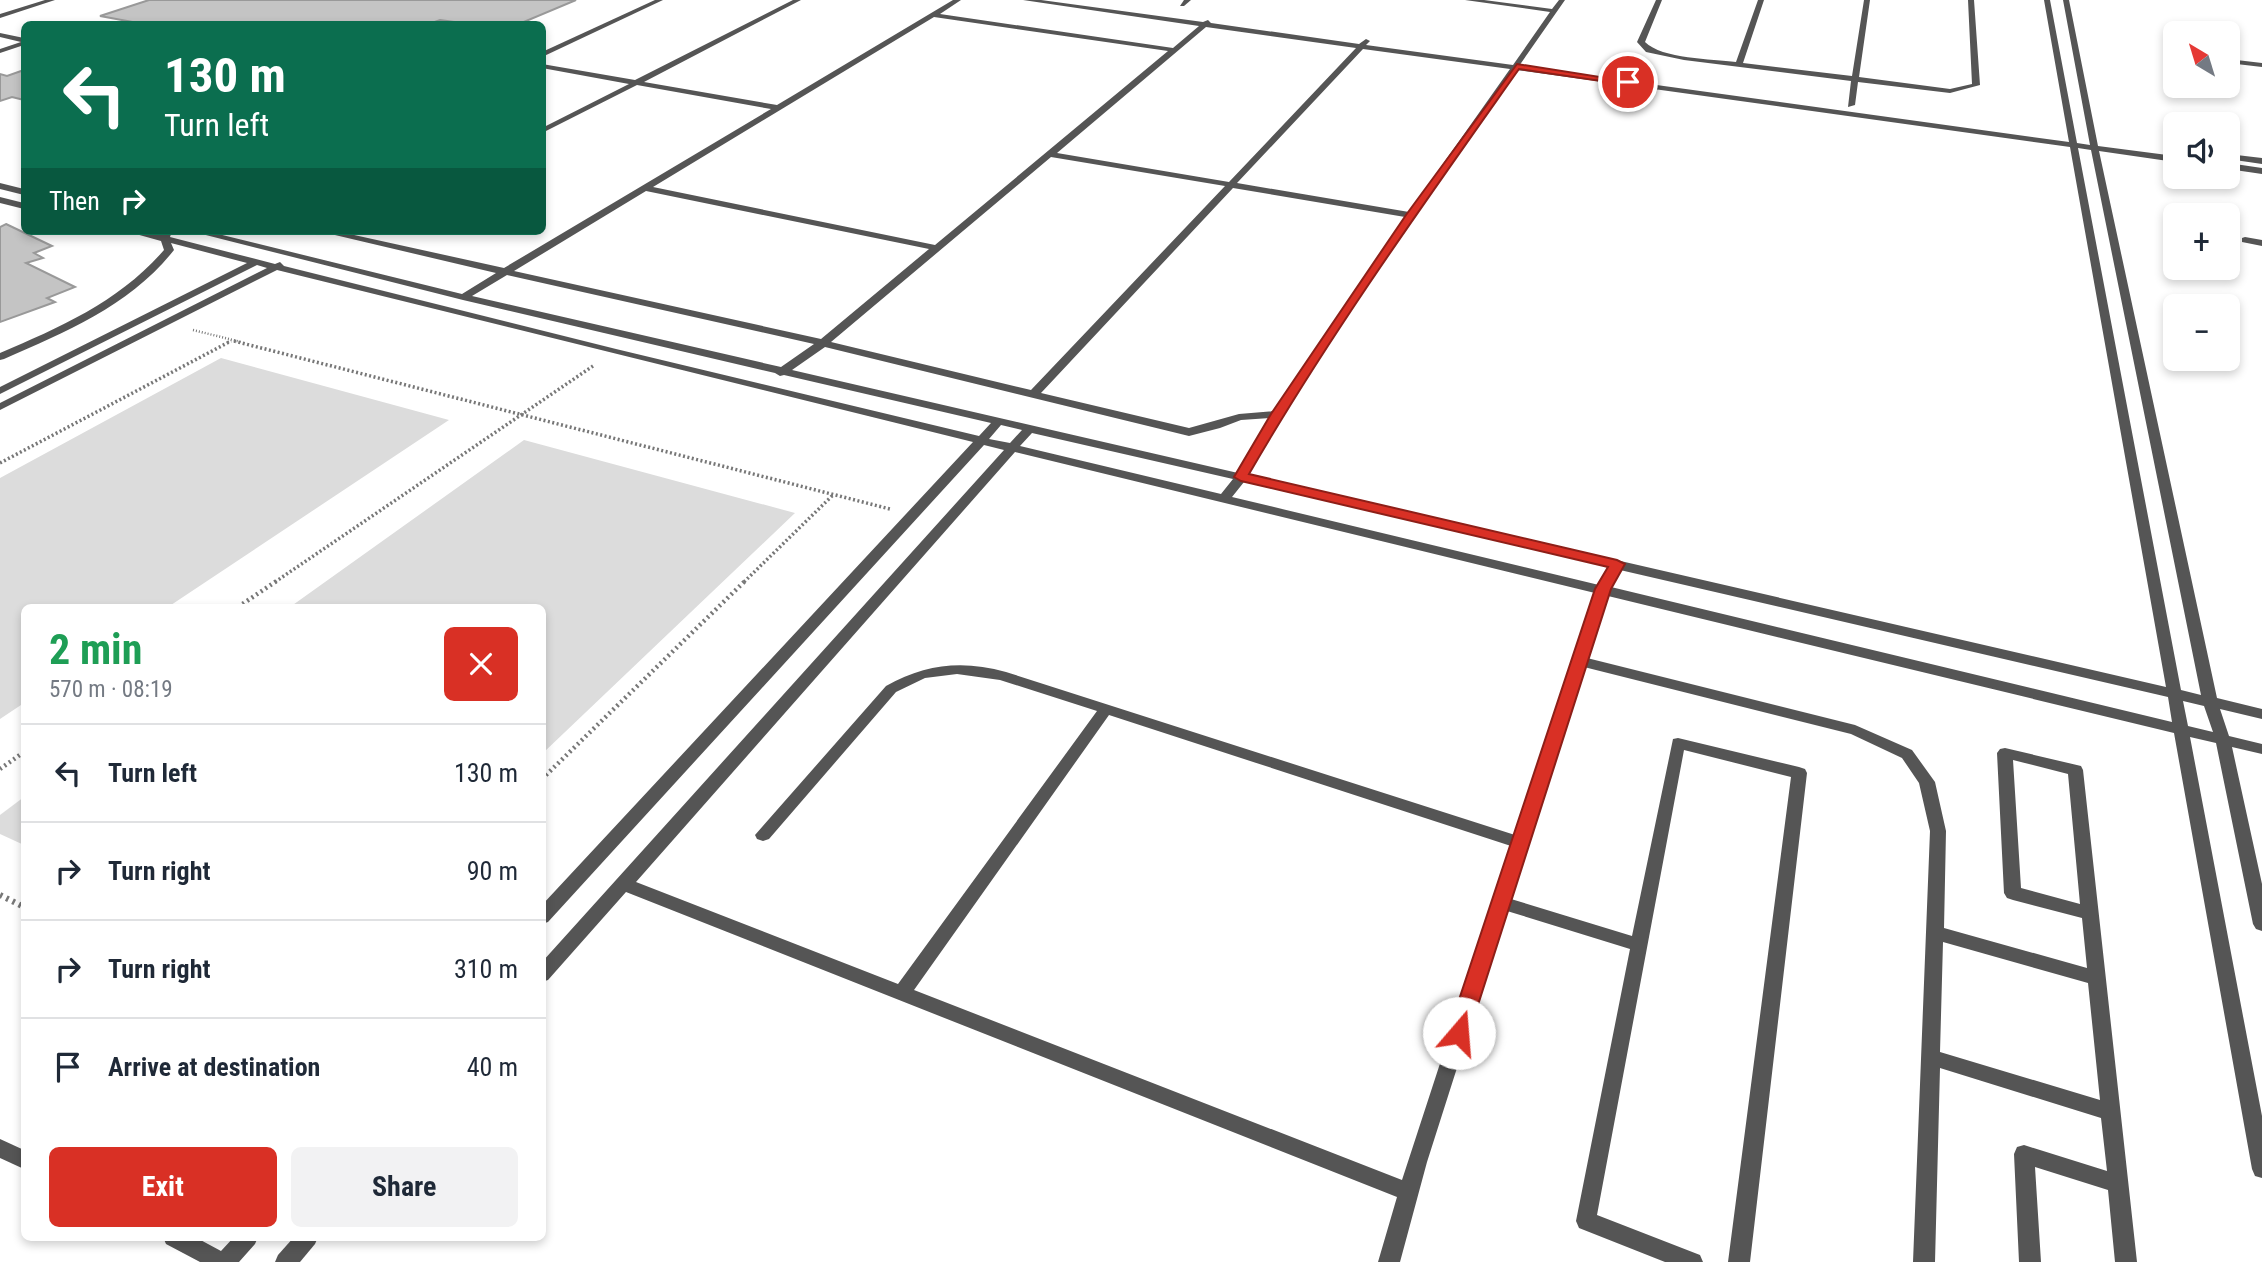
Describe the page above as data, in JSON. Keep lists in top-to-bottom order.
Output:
{
  "north": "top left",
  "page": {
    "map_buttons": ["+", "−"],
    "turn": ["130 m", "Turn left"],
    "then": "Then",
    "heading": ["2 min", "570 m · 08:19"],
    "list": [
      {
        "name": "Turn left",
        "value": "130 m"
      },
      {
        "name": "Turn right",
        "value": "90 m"
      },
      {
        "name": "Turn right",
        "value": "310 m"
      },
      {
        "name": "Arrive at destination",
        "value": "40 m"
      }
    ],
    "buttons": ["Exit", "Share"]
  }
}
